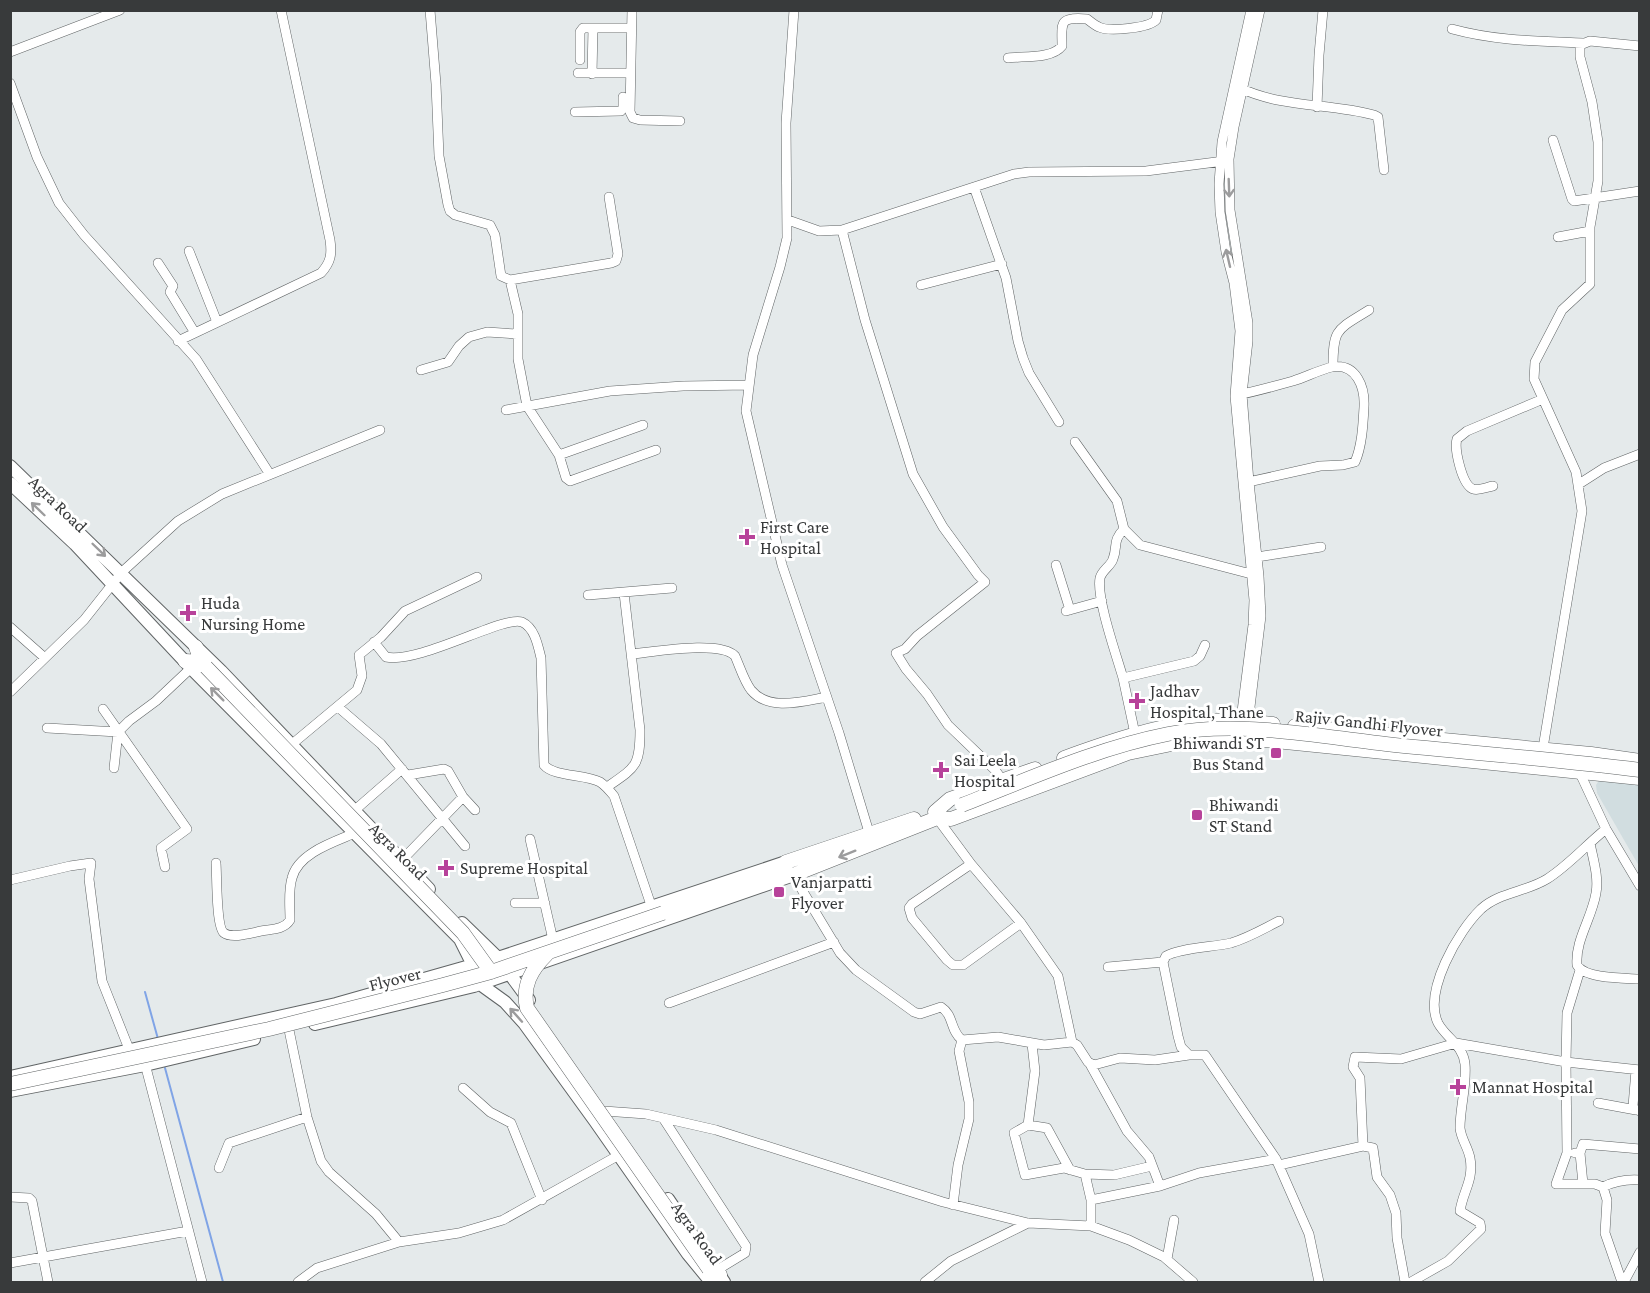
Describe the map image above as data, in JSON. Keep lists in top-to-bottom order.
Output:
{
  "streets": {
    "highway": ["Rajiv Gandhi Flyover", "Flyover"],
    "main road": ["Agra Road"]
  },
  "crossings": [
    ["Rajiv Gandhi Flyover", "Flyover"]
  ],
  "places": {
    "health": [
      "First Care Hospital",
      "Huda Nursing Home",
      "Jadhav Hospital, Thane",
      "Sai Leela Hospital",
      "Supreme Hospital",
      "Mannat Hospital"
    ],
    "transit": ["Bhiwandi ST Bus Stand", "Bhiwandi ST Stand", "Vanjarpatti Flyover"]
  }
}
